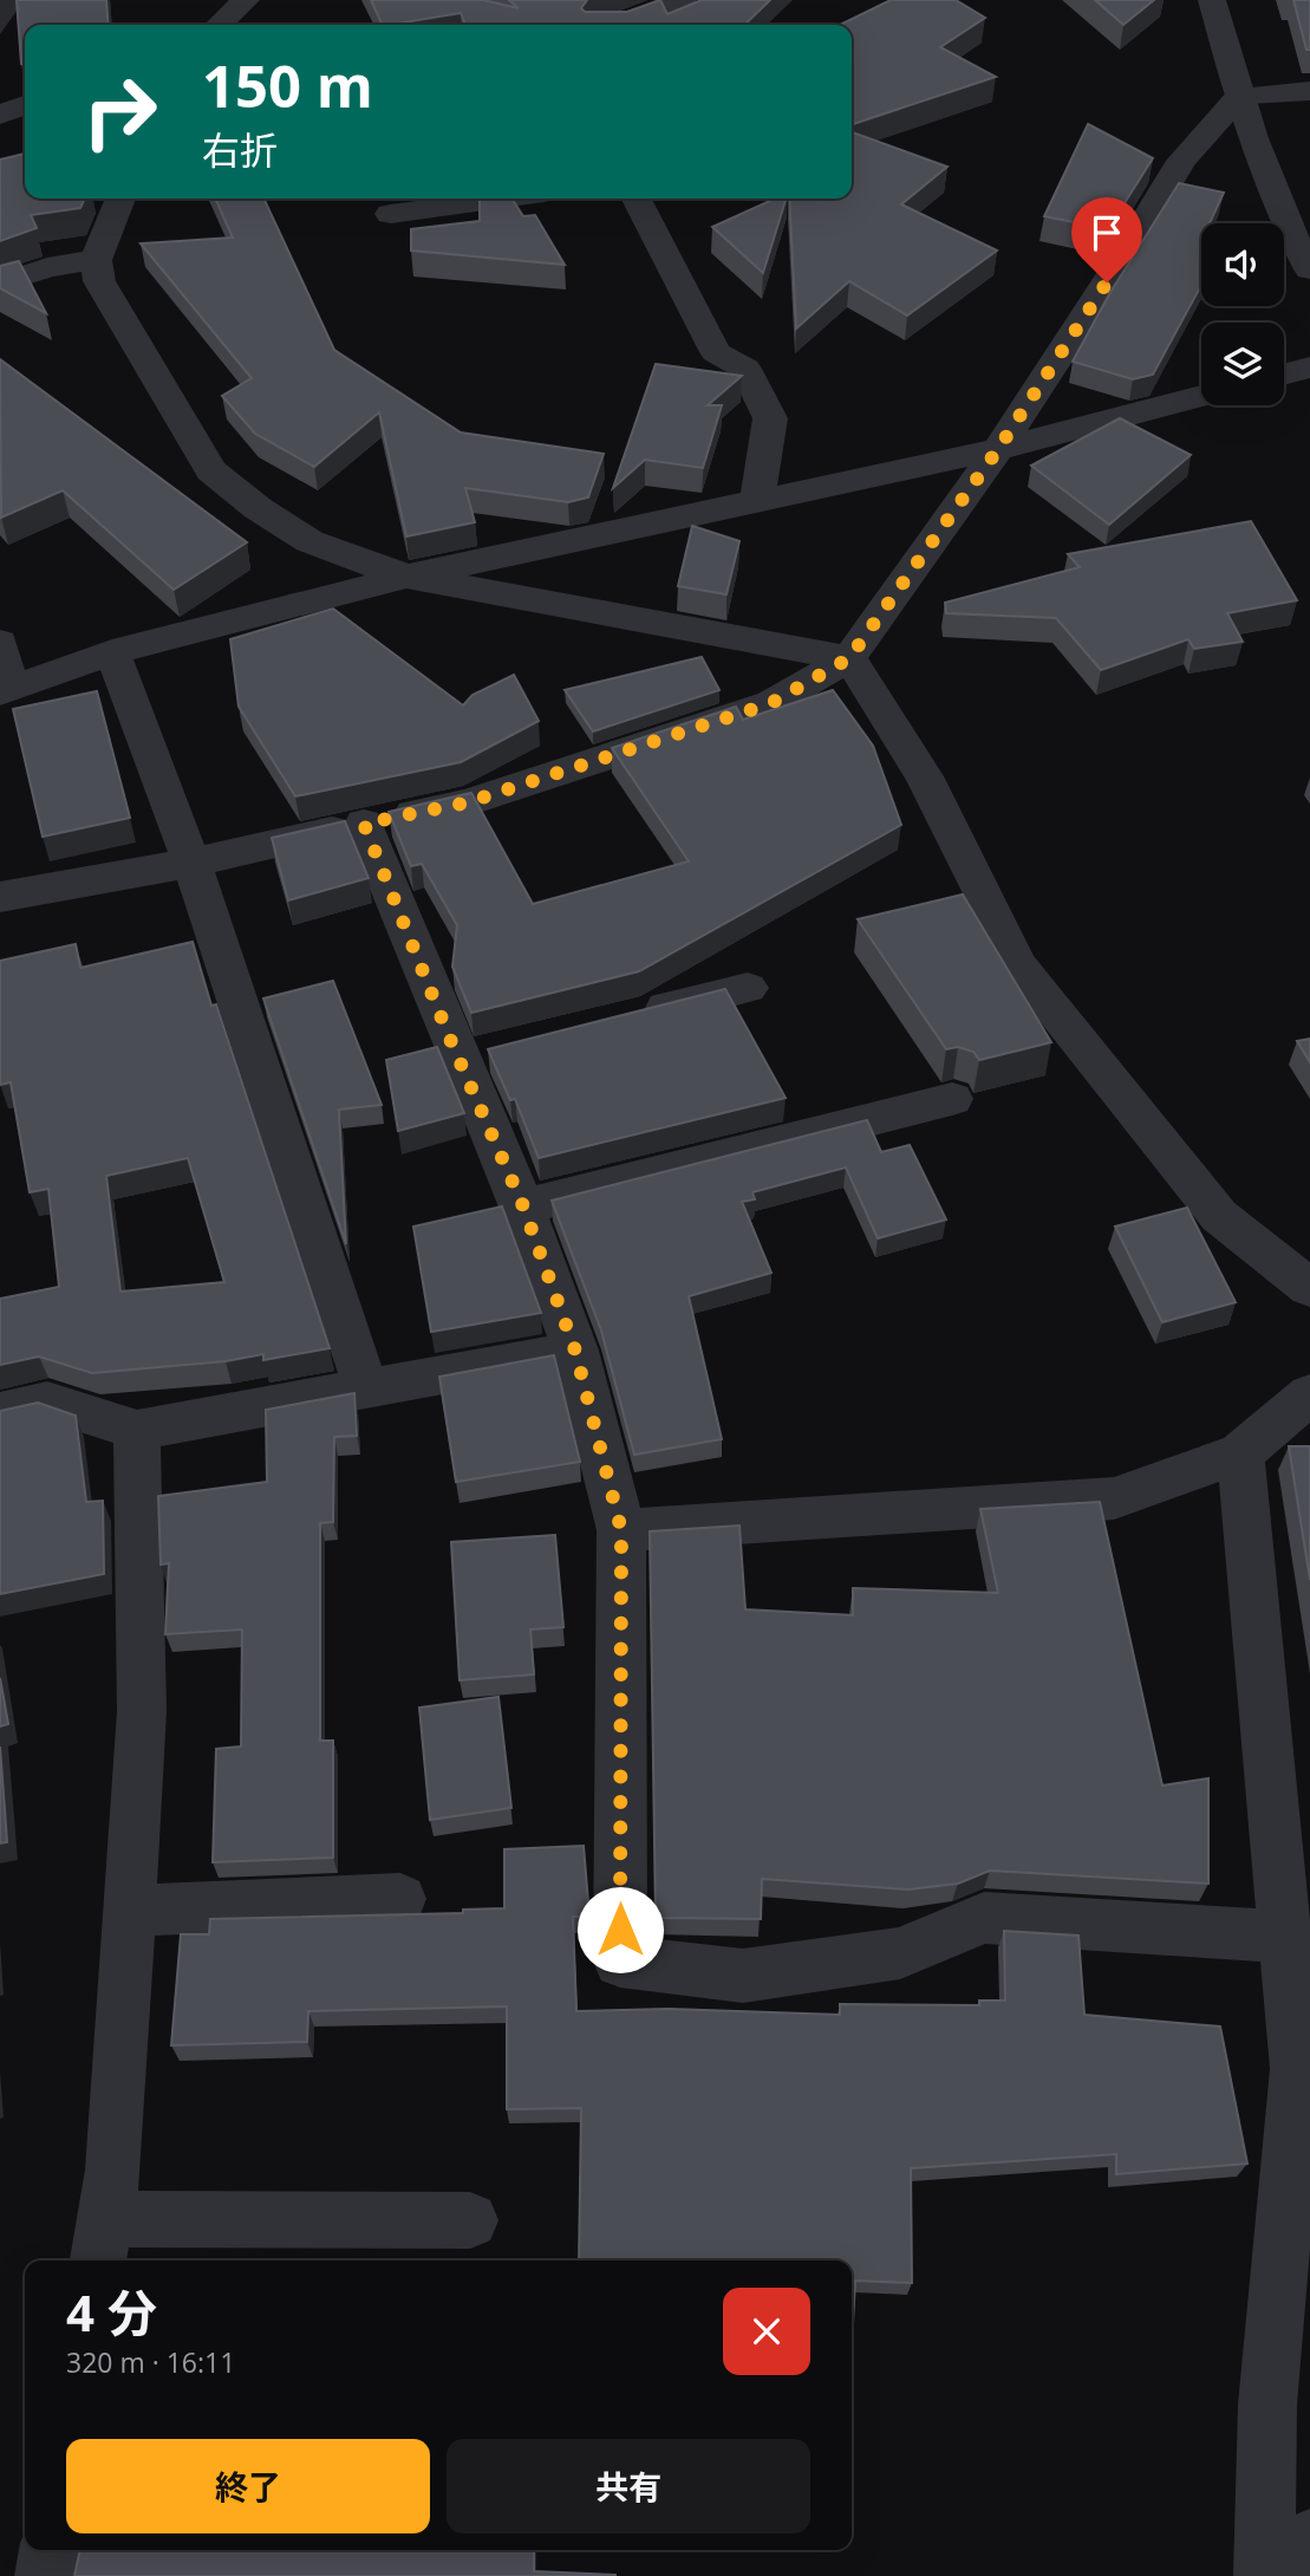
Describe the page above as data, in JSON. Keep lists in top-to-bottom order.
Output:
{
  "page": {
    "turn": ["150 m", "右折"],
    "heading": ["4 分", "320 m · 16:11"],
    "buttons": ["終了", "共有"]
  }
}
